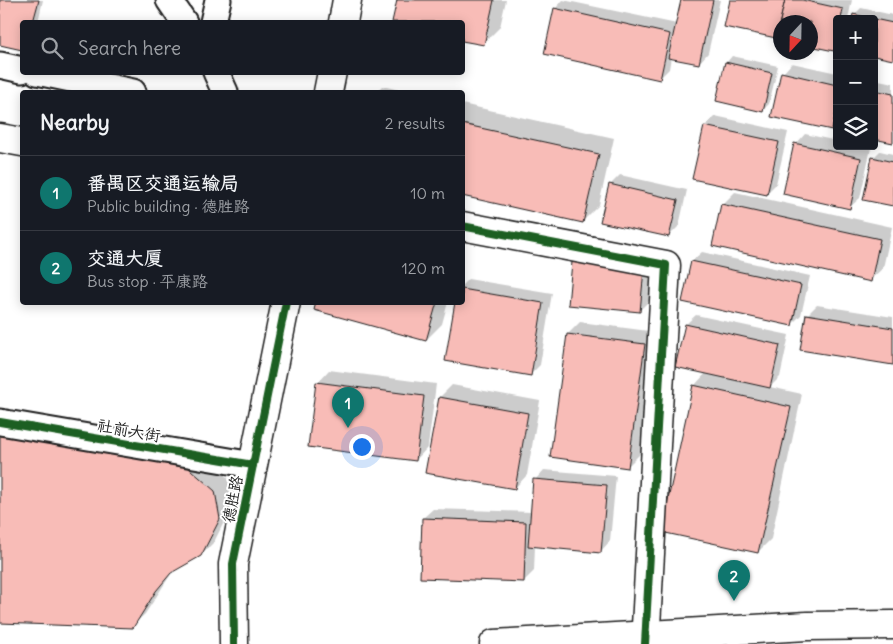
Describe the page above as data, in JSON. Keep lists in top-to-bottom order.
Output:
{
  "streets": {
    "street": ["社前大街", "德胜路"]
  },
  "crossings": [
    ["社前大街", "德胜路"]
  ],
  "north": "bottom",
  "page": {
    "map_buttons": ["+", "−"],
    "search": "Search here",
    "heading": ["Nearby", "2 results"],
    "list": [
      {
        "mark": "1",
        "name": "番禺区交通运输局",
        "note": "Public building · 德胜路",
        "value": "10 m"
      },
      {
        "mark": "2",
        "name": "交通大厦",
        "note": "Bus stop · 平康路",
        "value": "120 m"
      }
    ],
    "pins": ["1", "2"]
  }
}
